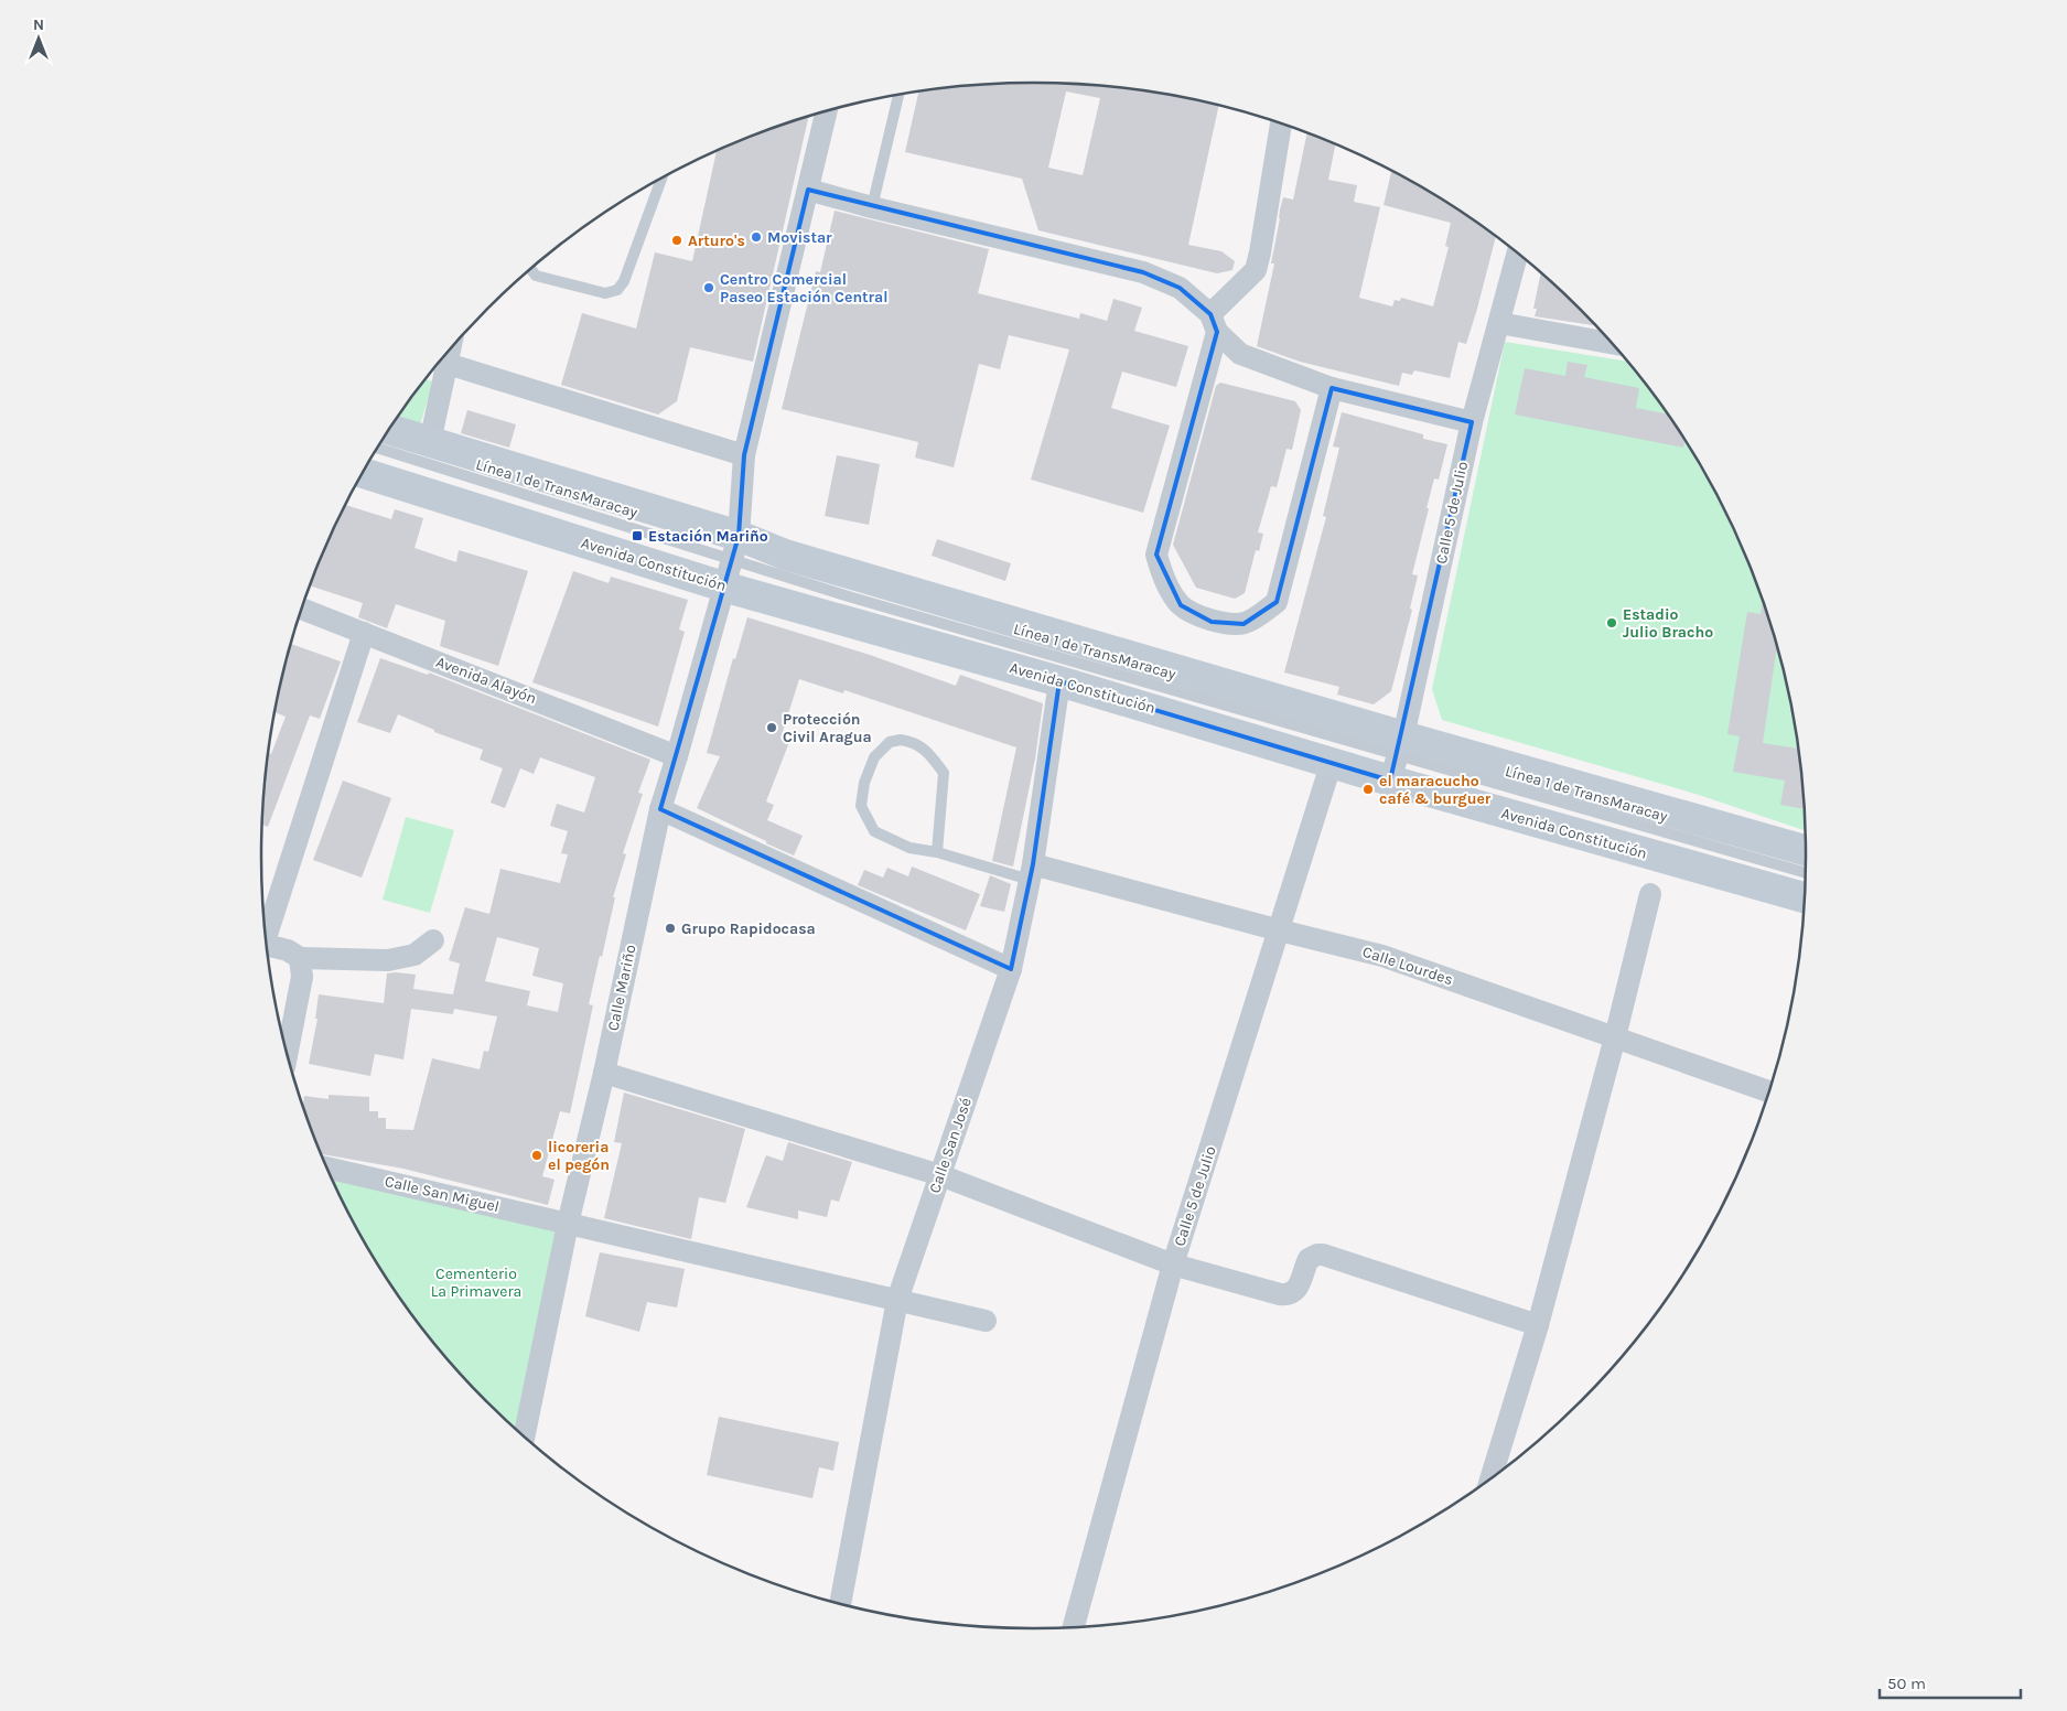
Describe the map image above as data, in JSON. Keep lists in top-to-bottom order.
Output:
{
  "streets": {
    "street": [
      "Calle 5 de Julio",
      "Avenida Constitución",
      "Avenida Alayón",
      "Calle Lourdes",
      "Calle Mariño",
      "Calle San José",
      "Calle San Miguel"
    ],
    "lane": ["Línea 1 de TransMaracay"]
  },
  "crossings": [
    ["Línea 1 de TransMaracay", "Calle 5 de Julio"],
    ["Línea 1 de TransMaracay", "Avenida Constitución"],
    ["Línea 1 de TransMaracay", "Calle Mariño"],
    ["Calle 5 de Julio", "Avenida Constitución"],
    ["Calle 5 de Julio", "Calle Lourdes"],
    ["Avenida Constitución", "Calle Mariño"],
    ["Avenida Constitución", "Calle San José"],
    ["Avenida Alayón", "Calle Mariño"],
    ["Calle Lourdes", "Calle San José"],
    ["Calle Mariño", "Calle San Miguel"],
    ["Calle San José", "Calle San Miguel"]
  ],
  "parks": ["Cementerio La Primavera"],
  "places": {
    "other": [
      "Movistar",
      "Arturo's",
      "Centro Comercial Paseo Estación Central",
      "Estadio Julio Bracho",
      "Protección Civil Aragua",
      "el maracucho café & burguer",
      "Grupo Rapidocasa",
      "licoreria el pegón"
    ],
    "transit": ["Estación Mariño"]
  },
  "scale_bar": "50 m",
  "north": "top"
}
